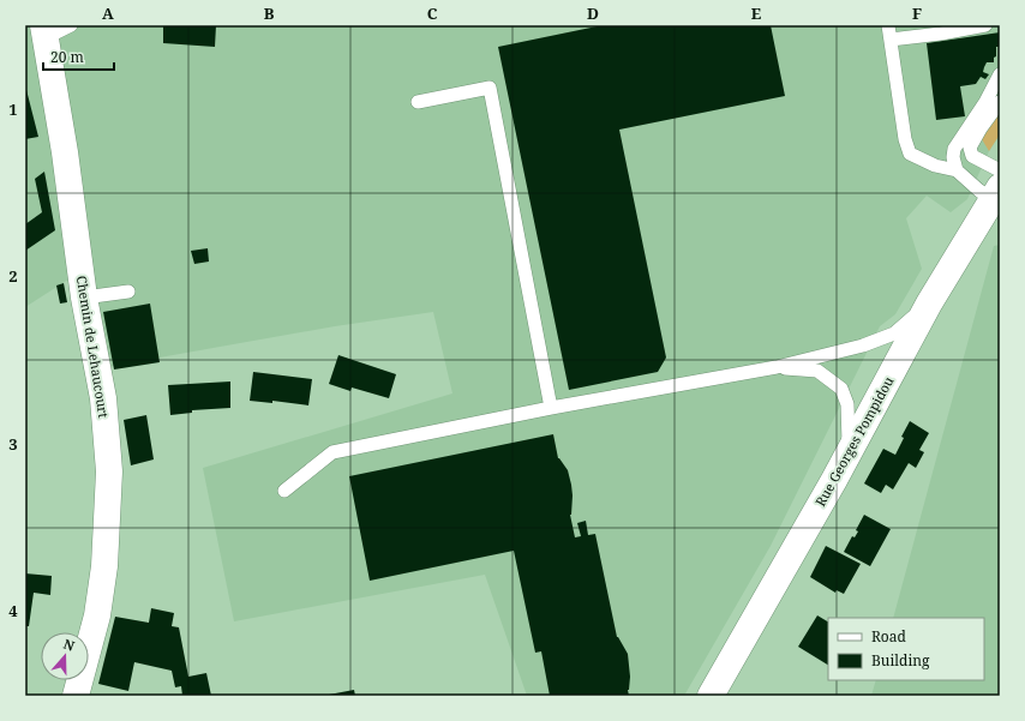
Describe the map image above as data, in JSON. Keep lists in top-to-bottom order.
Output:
{
  "streets": {
    "street": ["Chemin de Lehaucourt", "Rue Georges Pompidou"]
  },
  "legend": ["Road", "Building"],
  "scale_bar": "20 m",
  "north": "top",
  "grid": {
    "columns": [
      "A",
      "B",
      "C",
      "D",
      "E",
      "F"
    ],
    "rows": [
      "1",
      "2",
      "3",
      "4"
    ]
  }
}
